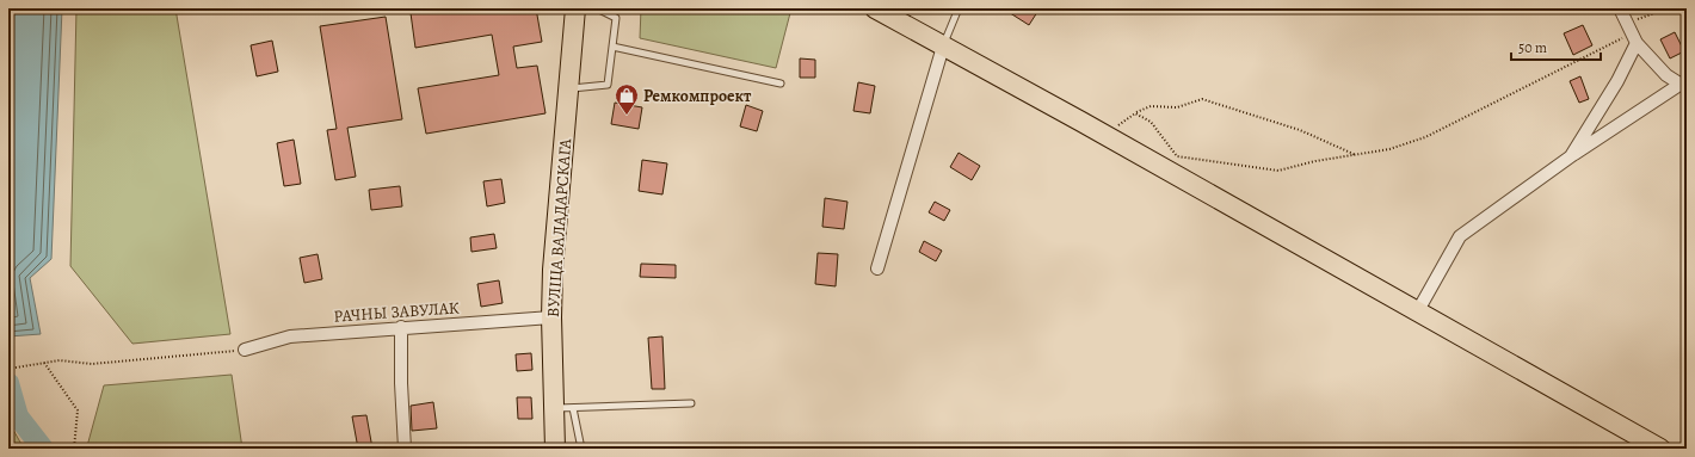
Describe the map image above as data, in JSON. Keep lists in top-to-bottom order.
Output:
{
  "streets": {
    "main road": ["ВУЛІЦА ВАЛАДАРСКАГА"],
    "street": ["РАЧНЫ ЗАВУЛАК"]
  },
  "crossings": [
    ["ВУЛІЦА ВАЛАДАРСКАГА", "РАЧНЫ ЗАВУЛАК"]
  ],
  "places": {
    "shop": ["Ремкомпроект"]
  },
  "scale_bar": "50 m"
}
